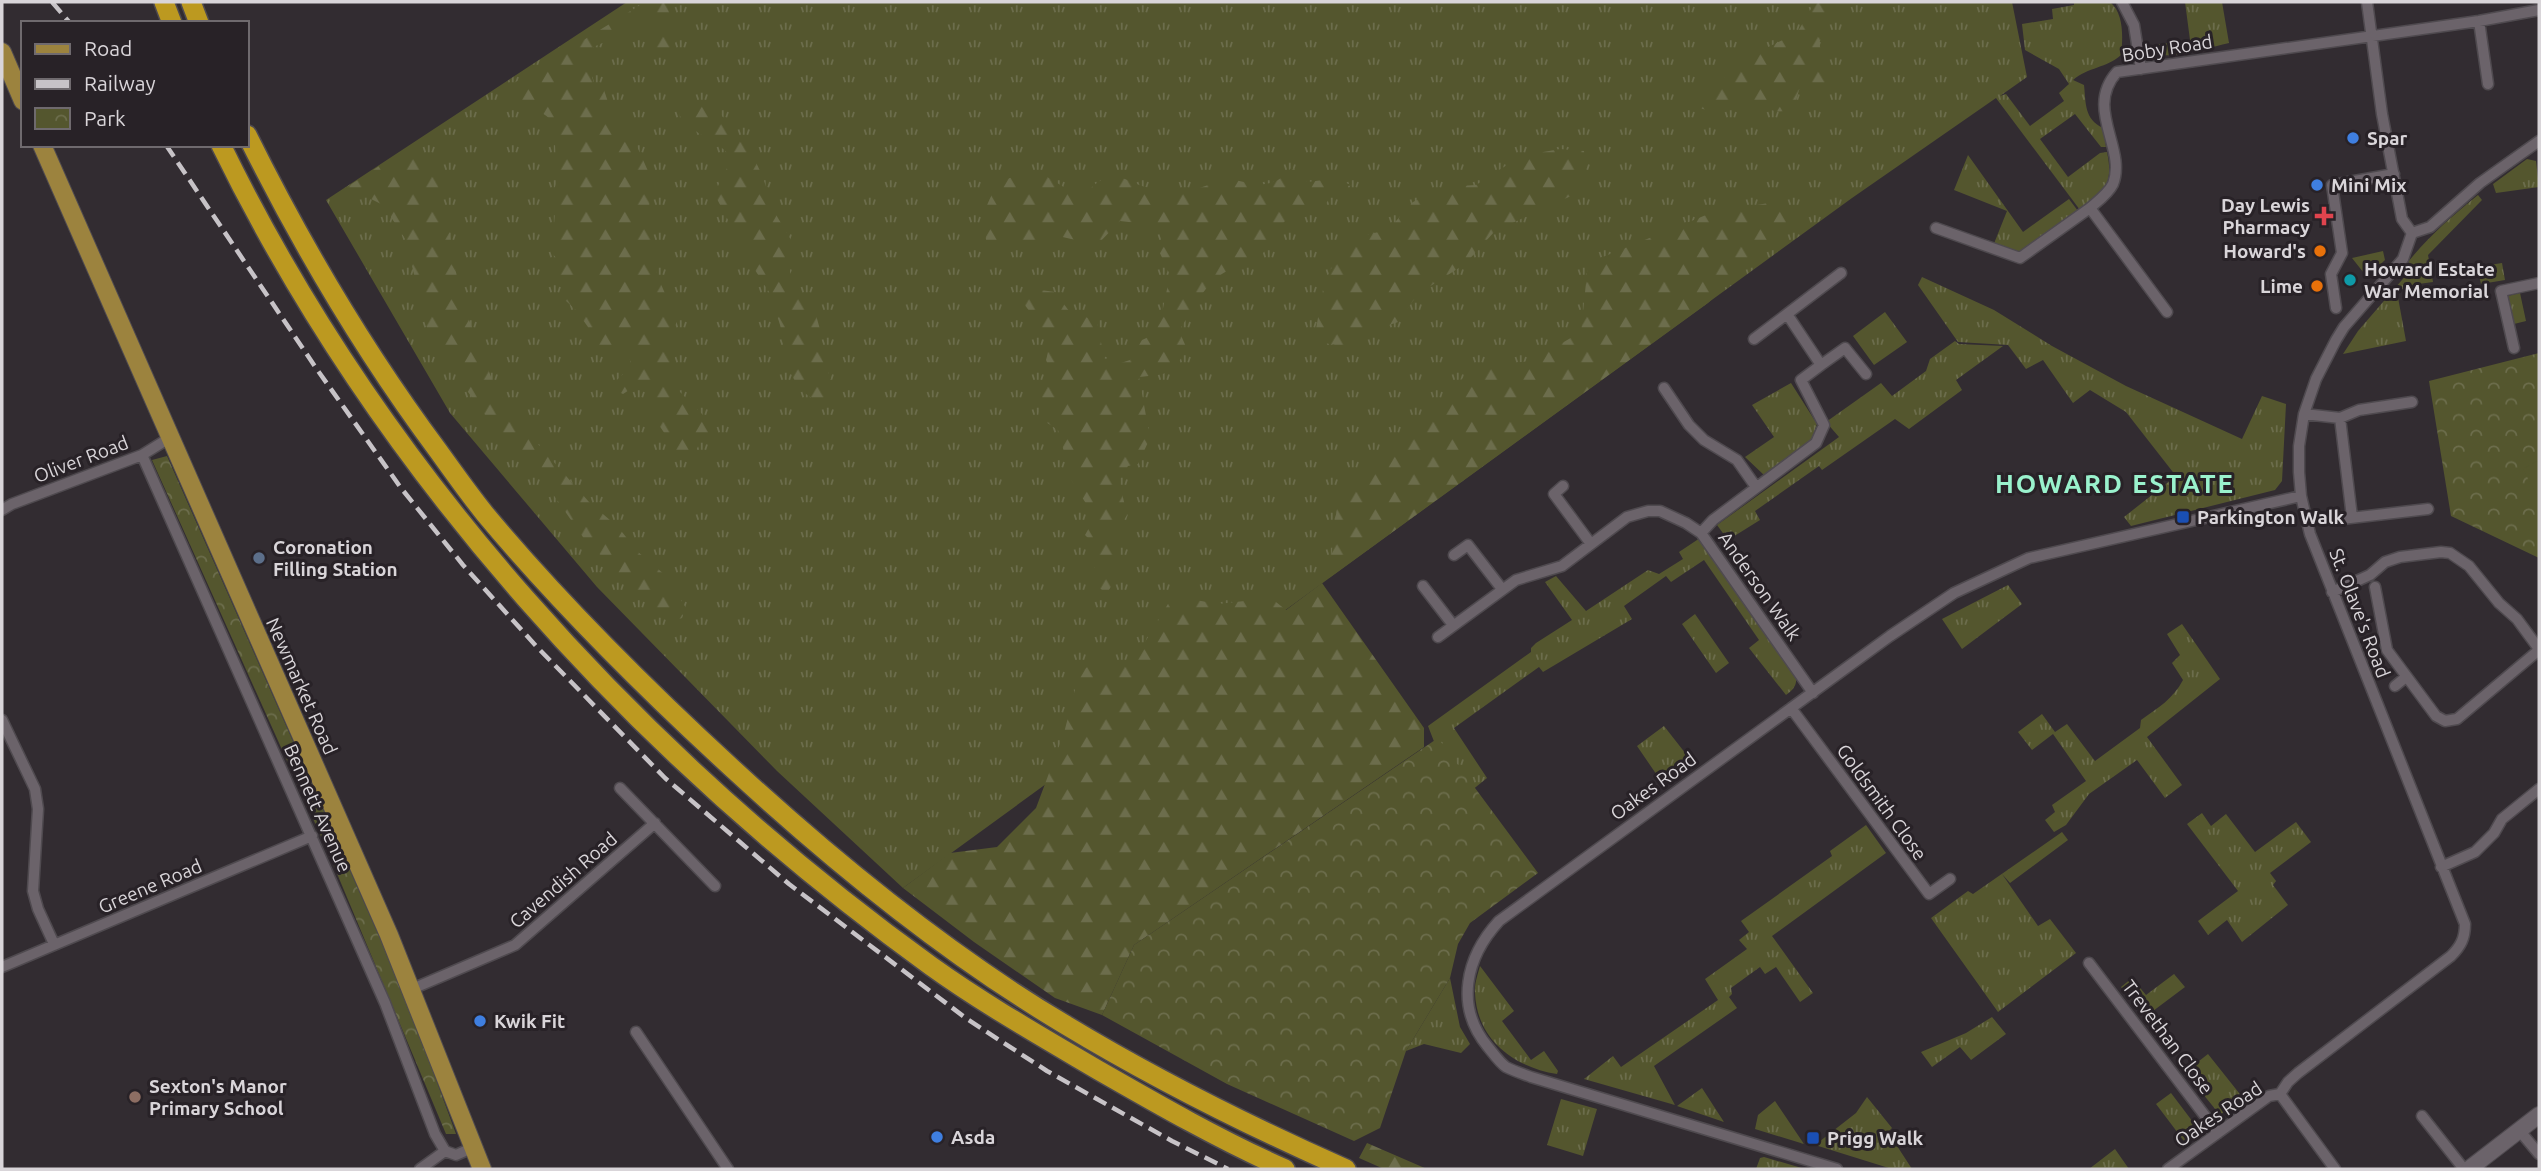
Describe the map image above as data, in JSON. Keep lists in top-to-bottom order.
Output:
{
  "streets": {
    "main road": ["Newmarket Road"],
    "street": [
      "Boby Road",
      "Oliver Road",
      "Anderson Walk",
      "St. Olave's Road",
      "Oakes Road",
      "Goldsmith Close",
      "Bennett Avenue",
      "Cavendish Road",
      "Greene Road",
      "Trevethan Close"
    ]
  },
  "crossings": [
    ["Oliver Road", "Newmarket Road"],
    ["Oliver Road", "Bennett Avenue"],
    ["Anderson Walk", "Oakes Road"],
    ["St. Olave's Road", "Oakes Road"],
    ["Newmarket Road", "Cavendish Road"],
    ["Oakes Road", "Goldsmith Close"],
    ["Oakes Road", "Trevethan Close"],
    ["Bennett Avenue", "Greene Road"]
  ],
  "districts": ["HOWARD ESTATE"],
  "places": {
    "other": [
      "Spar",
      "Mini Mix",
      "Howard's",
      "Howard Estate War Memorial",
      "Lime",
      "Coronation Filling Station",
      "Kwik Fit",
      "Sexton's Manor Primary School",
      "Asda"
    ],
    "health": ["Day Lewis Pharmacy"],
    "transit": ["Parkington Walk", "Prigg Walk"]
  },
  "legend": ["Road", "Railway", "Park"]
}
